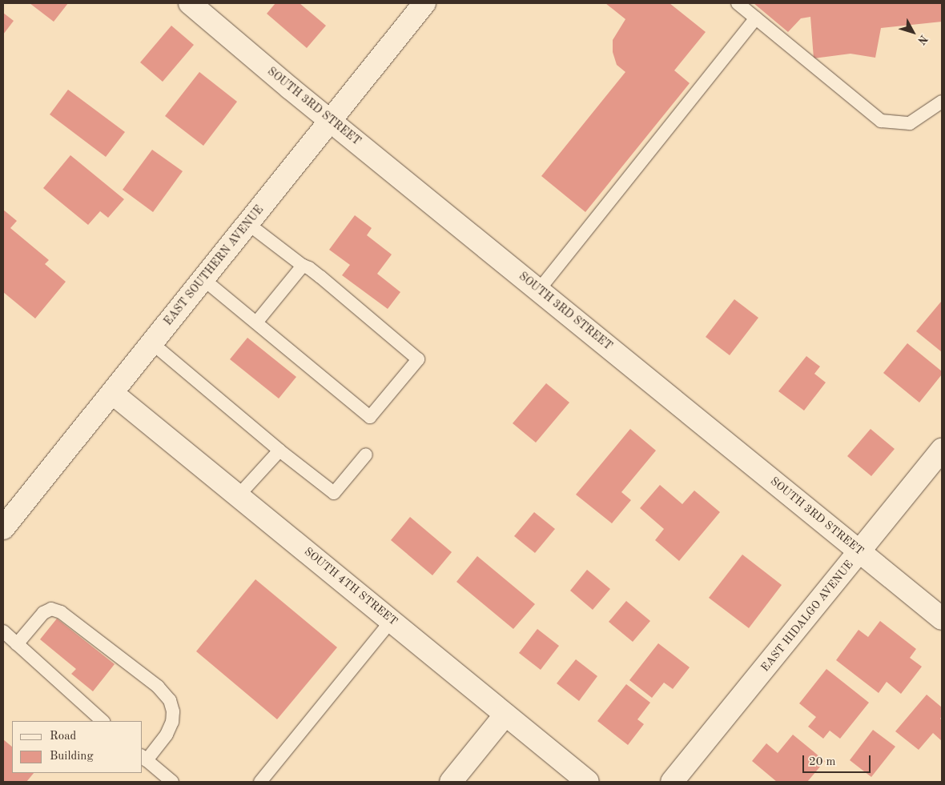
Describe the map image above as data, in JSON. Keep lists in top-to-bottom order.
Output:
{
  "streets": {
    "street": [
      "SOUTH 3RD STREET",
      "EAST SOUTHERN AVENUE",
      "SOUTH 4TH STREET",
      "EAST HIDALGO AVENUE"
    ]
  },
  "crossings": [
    ["SOUTH 3RD STREET", "EAST SOUTHERN AVENUE"],
    ["SOUTH 3RD STREET", "EAST HIDALGO AVENUE"],
    ["EAST SOUTHERN AVENUE", "SOUTH 4TH STREET"]
  ],
  "legend": ["Road", "Building"],
  "scale_bar": "20 m",
  "north": "bottom right"
}
